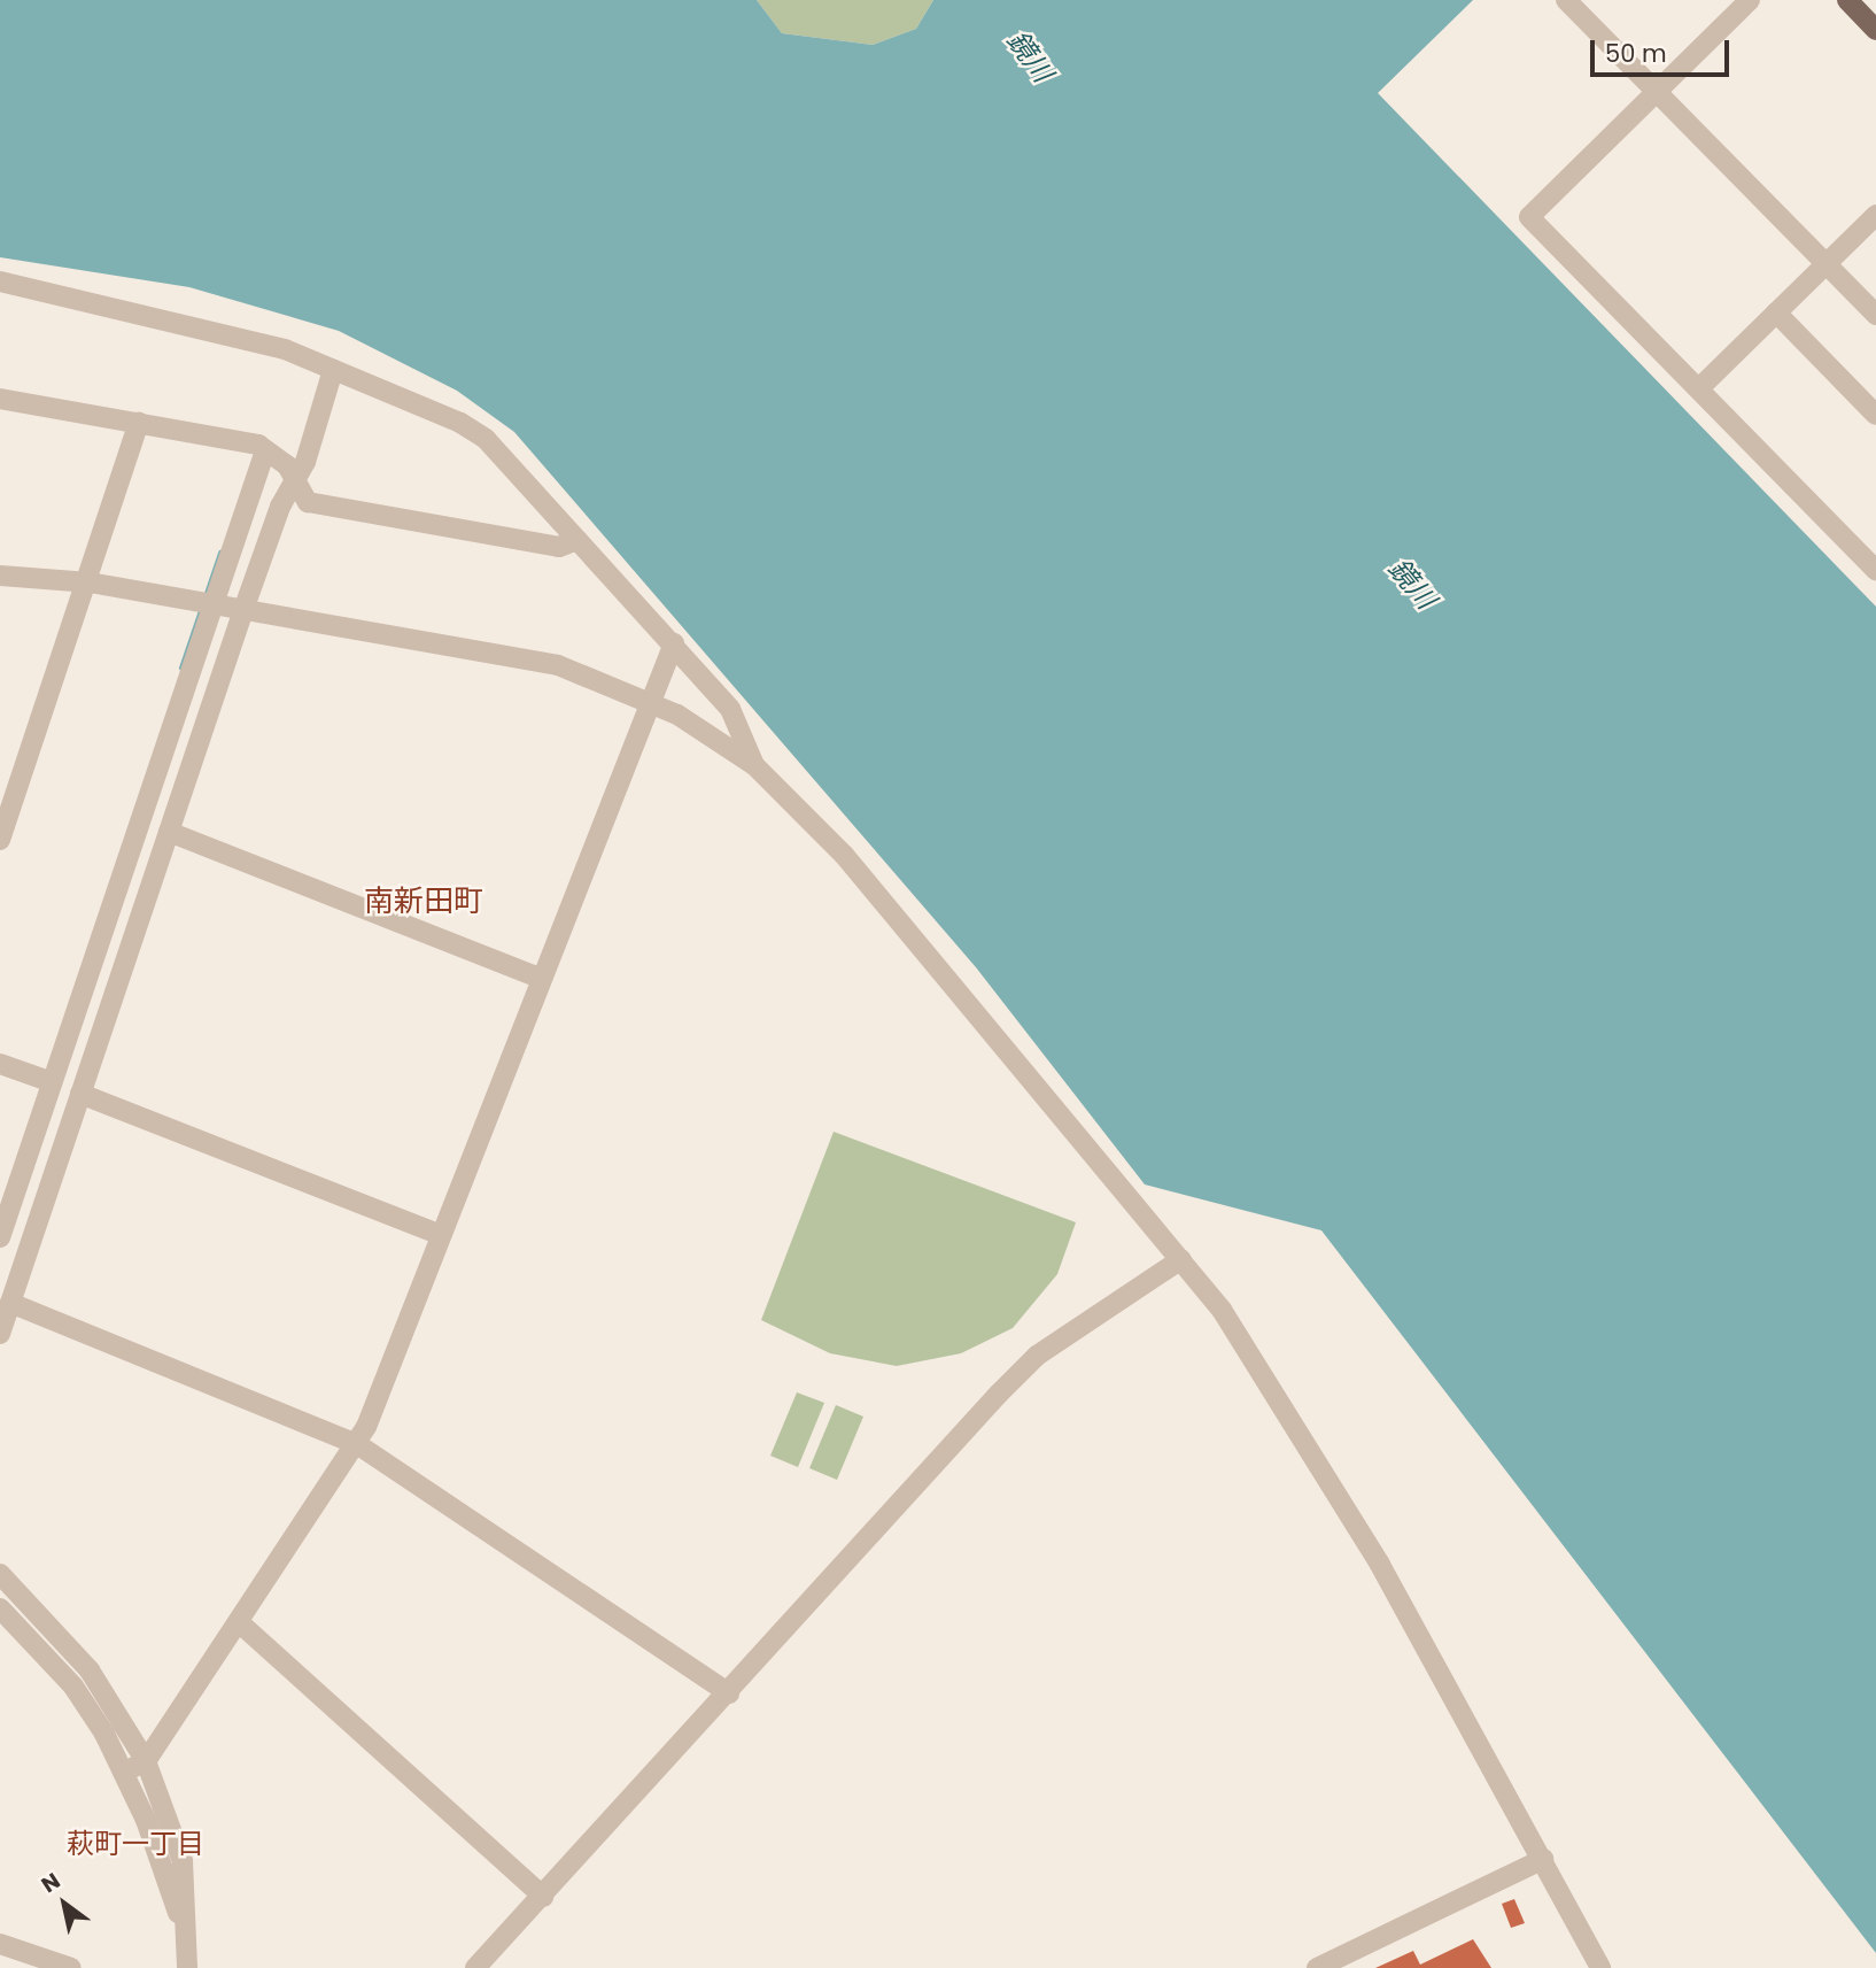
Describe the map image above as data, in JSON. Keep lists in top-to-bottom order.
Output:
{
  "districts": ["南新田町", "萩町一丁目"],
  "water": ["鏡川"],
  "scale_bar": "50 m",
  "north": "top left"
}
